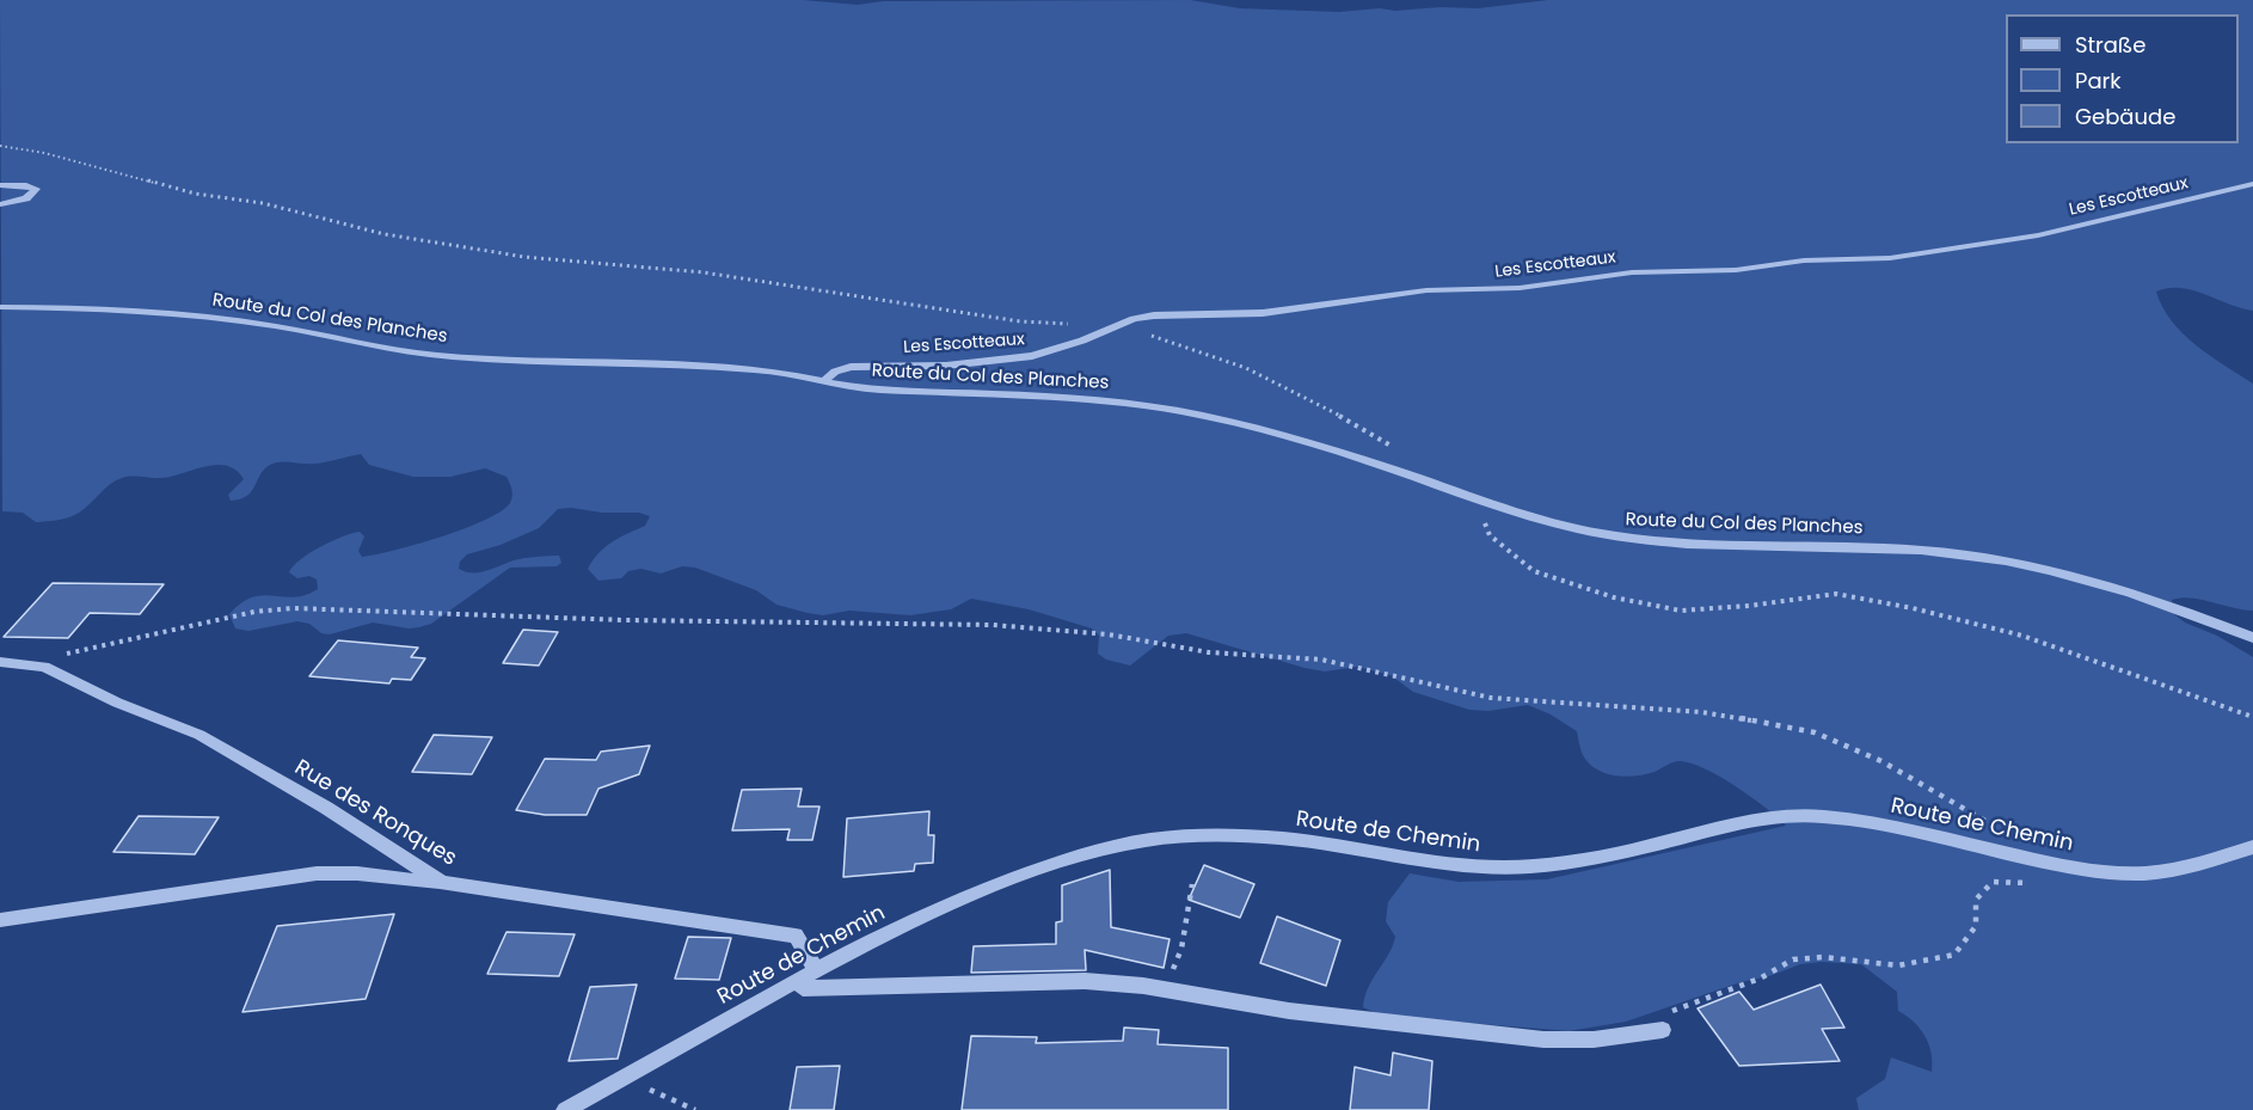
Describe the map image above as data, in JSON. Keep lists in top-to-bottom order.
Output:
{
  "streets": {
    "street": [
      "Les Escotteaux",
      "Route du Col des Planches",
      "Rue des Ronques",
      "Route de Chemin"
    ]
  },
  "crossings": [
    ["Les Escotteaux", "Route du Col des Planches"],
    ["Rue des Ronques", "Route de Chemin"]
  ],
  "legend": ["Straße", "Park", "Gebäude"]
}
